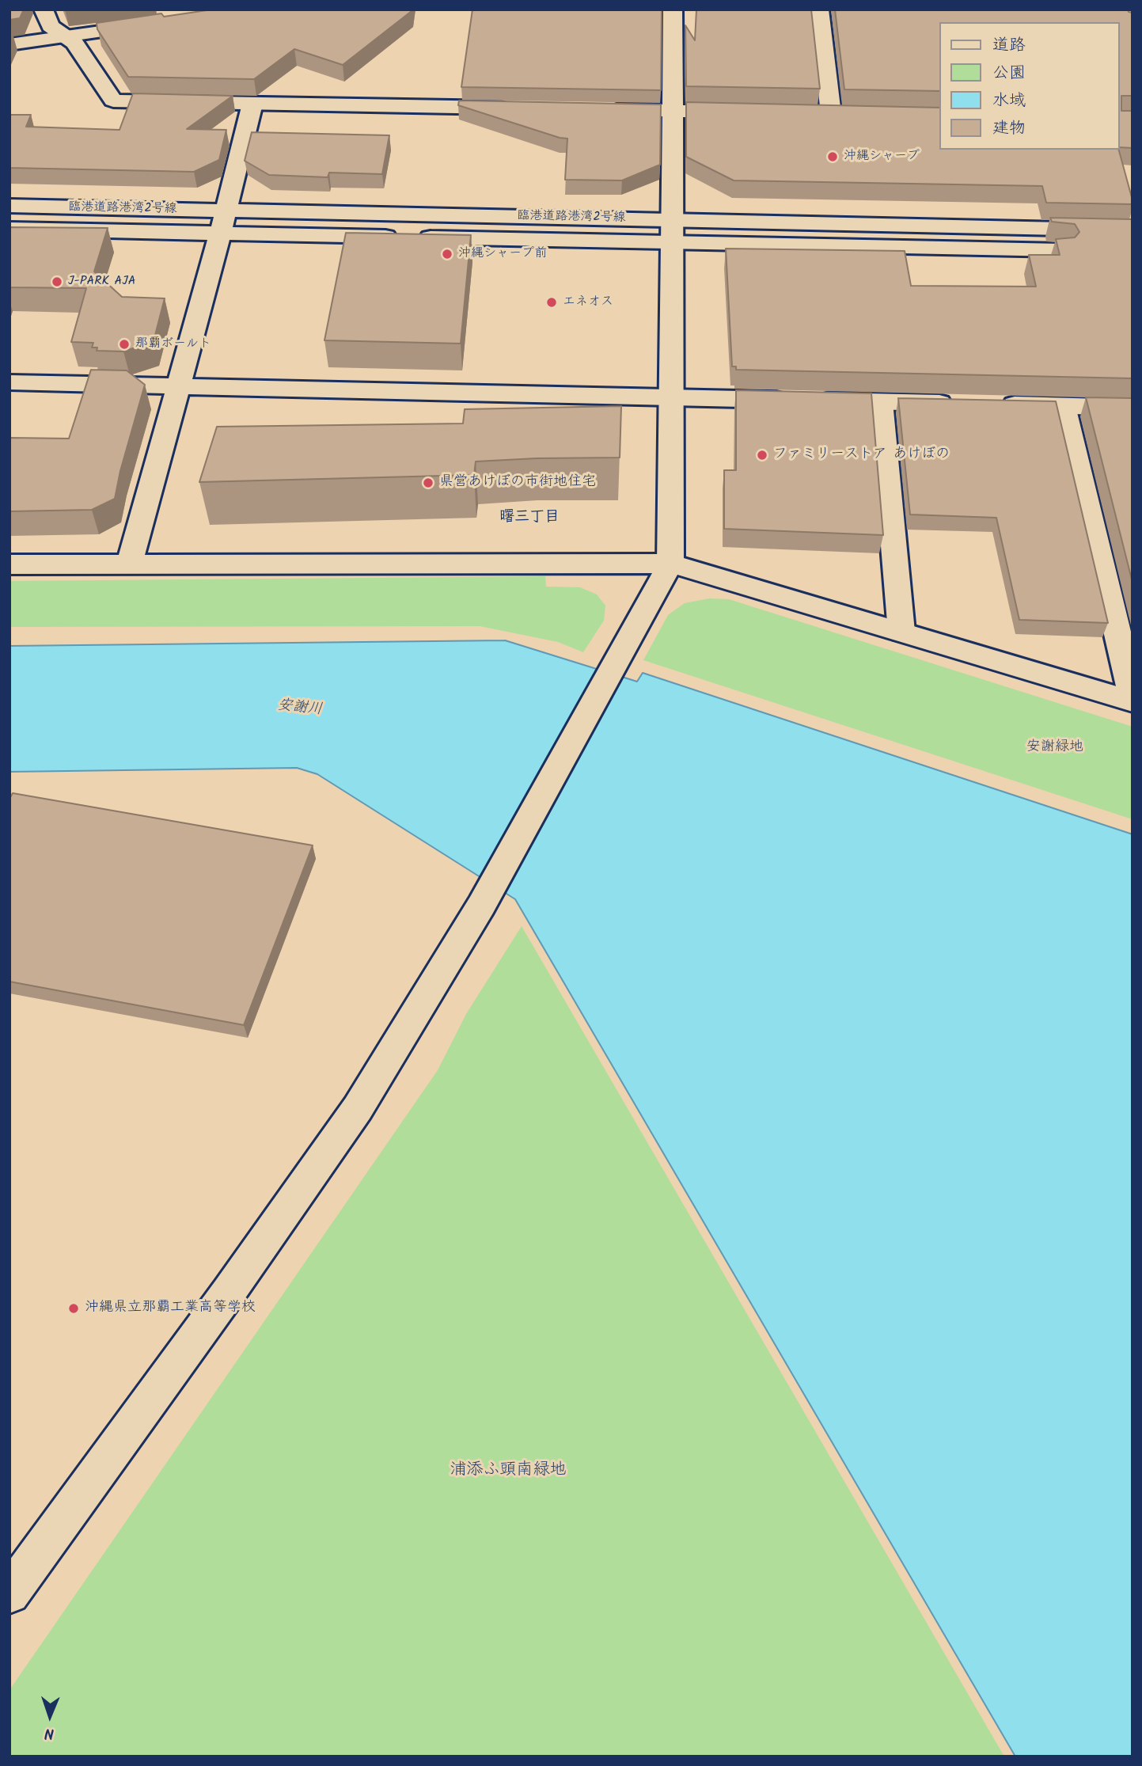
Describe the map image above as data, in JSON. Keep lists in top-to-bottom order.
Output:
{
  "streets": {
    "street": ["臨港道路港湾2号線"]
  },
  "districts": ["曙三丁目"],
  "water": ["安謝川"],
  "parks": ["安謝緑地", "浦添ふ頭南緑地"],
  "places": [
    "沖縄シャープ",
    "沖縄シャープ前",
    "J-PARK AJA",
    "エネオス",
    "那覇ボールト",
    "ファミリーストア あけぼの",
    "県営あけぼの市街地住宅",
    "沖縄県立那覇工業高等学校"
  ],
  "legend": [
    "道路",
    "公園",
    "水域",
    "建物"
  ],
  "north": "bottom"
}
